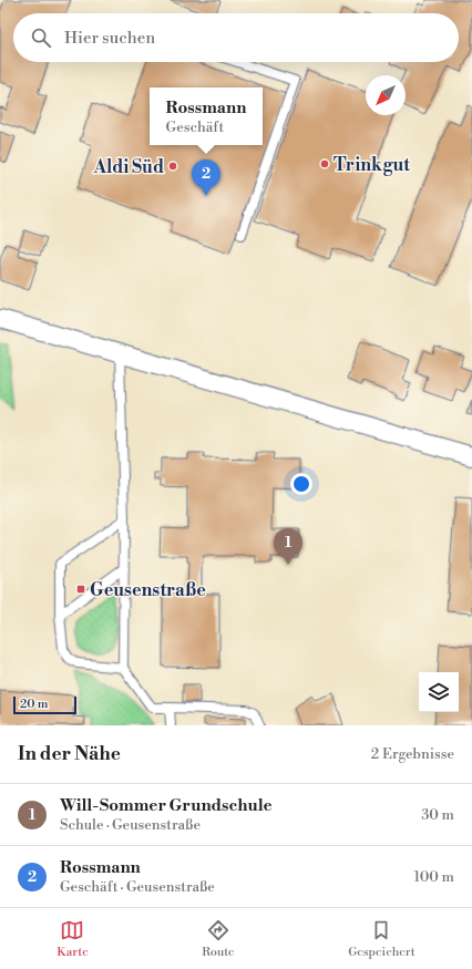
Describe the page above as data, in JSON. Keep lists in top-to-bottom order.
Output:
{
  "places": {
    "other": ["Trinkgut", "Aldi Süd"],
    "transit": ["Geusenstraße"]
  },
  "scale_bar": "20 m",
  "north": "bottom left",
  "page": {
    "search": "Hier suchen",
    "popup": ["Rossmann", "Geschäft"],
    "pins": ["2", "1"],
    "scale": "20 m",
    "heading": ["In der Nähe", "2 Ergebnisse"],
    "list": [
      {
        "mark": "1",
        "name": "Will-Sommer Grundschule",
        "note": "Schule · Geusenstraße",
        "value": "30 m"
      },
      {
        "mark": "2",
        "name": "Rossmann",
        "note": "Geschäft · Geusenstraße",
        "value": "100 m"
      }
    ],
    "nav": ["Karte", "Route", "Gespeichert"]
  }
}
